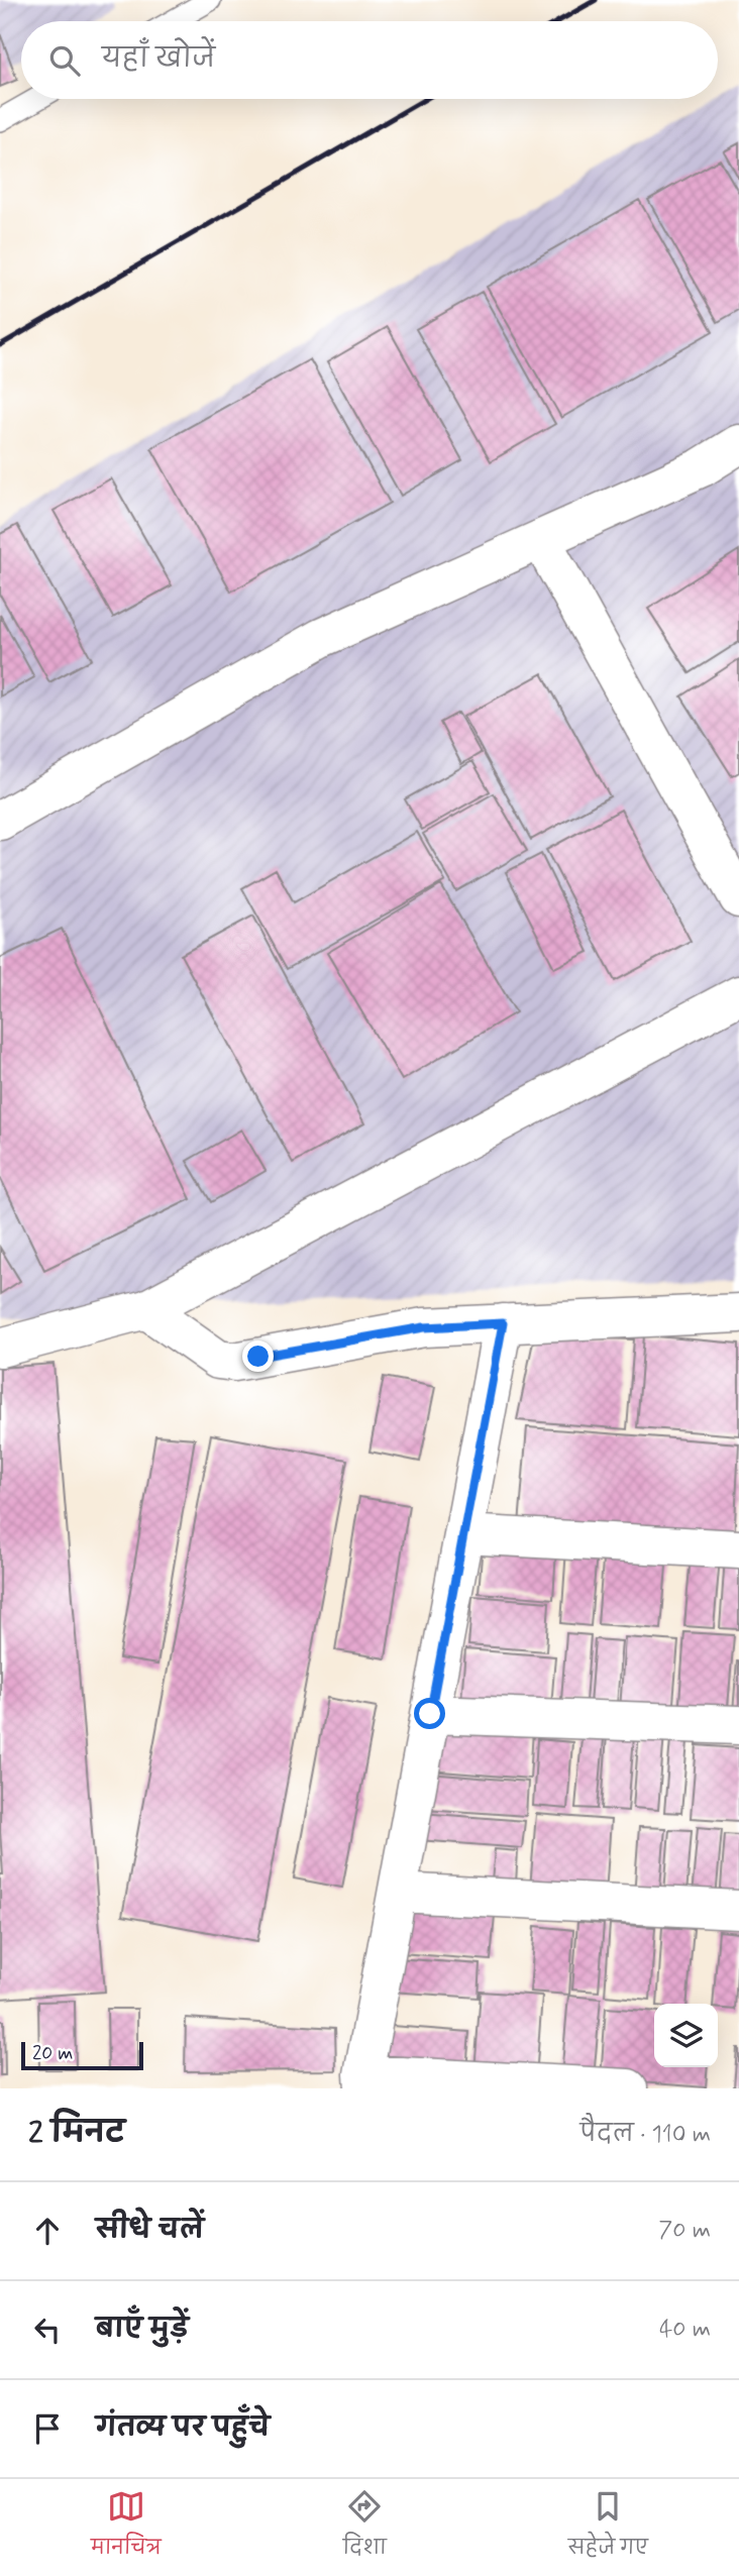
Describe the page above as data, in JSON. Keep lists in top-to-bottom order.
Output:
{
  "scale_bar": "20 m",
  "page": {
    "search": "यहाँ खोजें",
    "scale": "20 m",
    "heading": ["2 मिनट", "पैदल · 110 m"],
    "list": [
      ["सीधे चलें", "70 m"],
      ["बाएँ मुड़ें", "40 m"],
      "गंतव्य पर पहुँचे"
    ],
    "nav": ["मानचित्र", "दिशा", "सहेजे गए"]
  }
}
